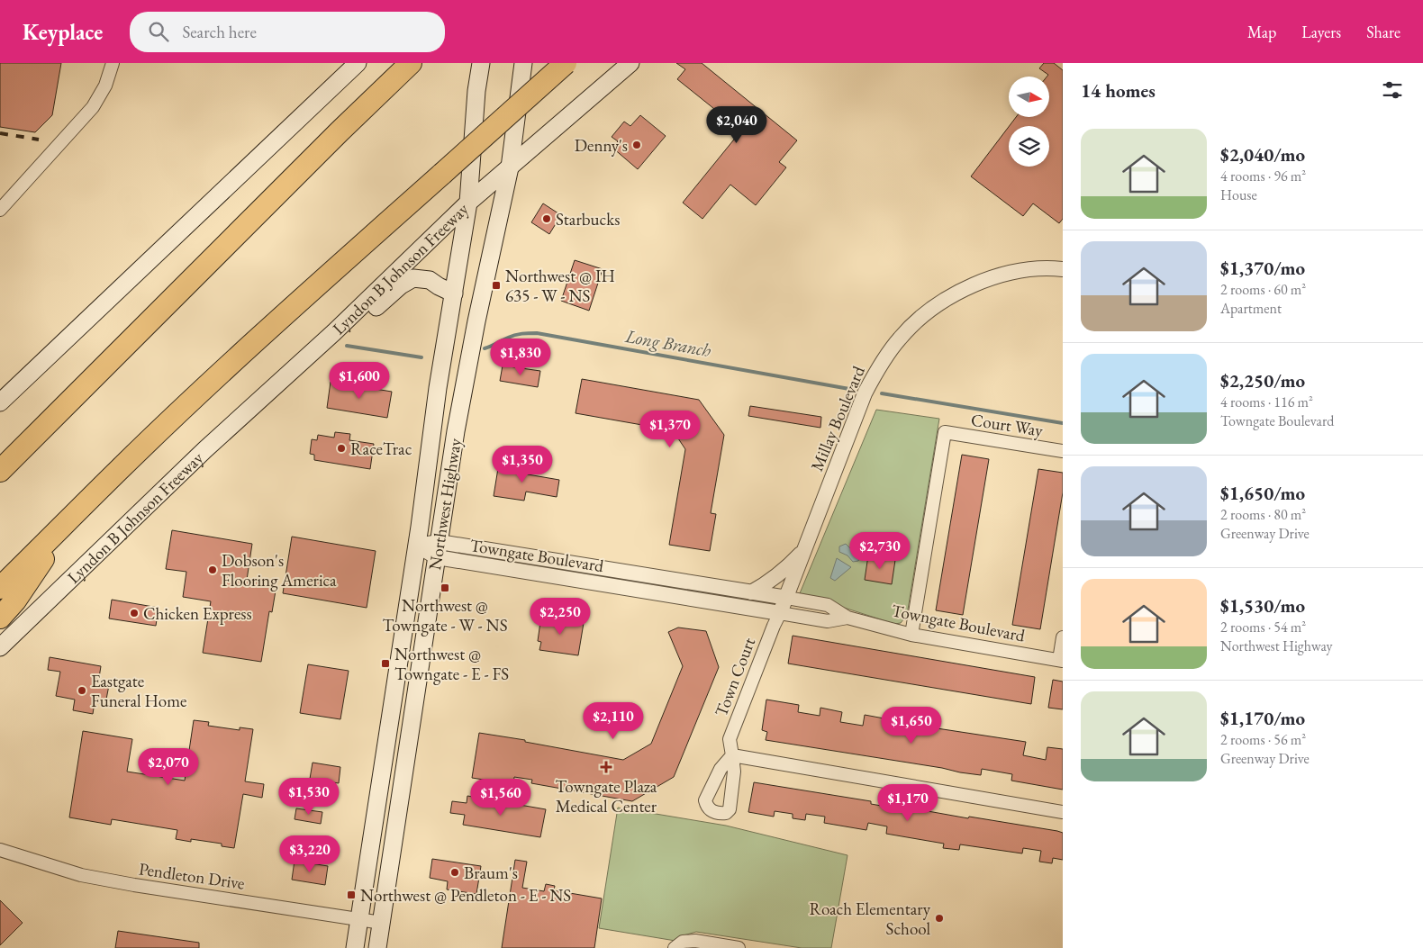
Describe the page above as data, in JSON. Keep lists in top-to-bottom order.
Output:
{
  "streets": {
    "main road": ["Lyndon B Johnson Freeway", "Northwest Highway"],
    "street": [
      "Millay Boulevard",
      "Court Way",
      "Towngate Boulevard",
      "Town Court",
      "Pendleton Drive"
    ]
  },
  "crossings": [
    ["Lyndon B Johnson Freeway", "Northwest Highway"],
    ["Millay Boulevard", "Towngate Boulevard"],
    ["Millay Boulevard", "Town Court"],
    ["Court Way", "Towngate Boulevard"],
    ["Northwest Highway", "Towngate Boulevard"],
    ["Northwest Highway", "Pendleton Drive"],
    ["Towngate Boulevard", "Town Court"]
  ],
  "water": ["Long Branch"],
  "places": {
    "other": [
      "Denny's",
      "Starbucks",
      "RaceTrac",
      "Dobson's Flooring America",
      "Chicken Express",
      "Eastgate Funeral Home",
      "Braum's",
      "Roach Elementary School"
    ],
    "transit": [
      "Northwest @ IH 635 - W - NS",
      "Northwest @ Towngate - W - NS",
      "Northwest @ Towngate - E - FS",
      "Northwest @ Pendleton - E - NS"
    ],
    "health": ["Towngate Plaza Medical Center"]
  },
  "north": "right",
  "page": {
    "header": "Keyplace",
    "search": "Search here",
    "nav": ["Map", "Layers", "Share"],
    "heading": "14 homes",
    "price": [
      "$2,040",
      "$1,830",
      "$1,600",
      "$1,370",
      "$1,350",
      "$2,730",
      "$2,250",
      "$2,110",
      "$1,650",
      "$2,070",
      "$1,530",
      "$1,560",
      "$1,170",
      "$3,220"
    ],
    "list": [
      {
        "name": "$2,040/mo",
        "note": "4 rooms · 96 m² · House"
      },
      {
        "name": "$1,370/mo",
        "note": "2 rooms · 60 m² · Apartment"
      },
      {
        "name": "$2,250/mo",
        "note": "4 rooms · 116 m² · Towngate Boulevard"
      },
      {
        "name": "$1,650/mo",
        "note": "2 rooms · 80 m² · Greenway Drive"
      },
      {
        "name": "$1,530/mo",
        "note": "2 rooms · 54 m² · Northwest Highway"
      },
      {
        "name": "$1,170/mo",
        "note": "2 rooms · 56 m² · Greenway Drive"
      }
    ]
  }
}
